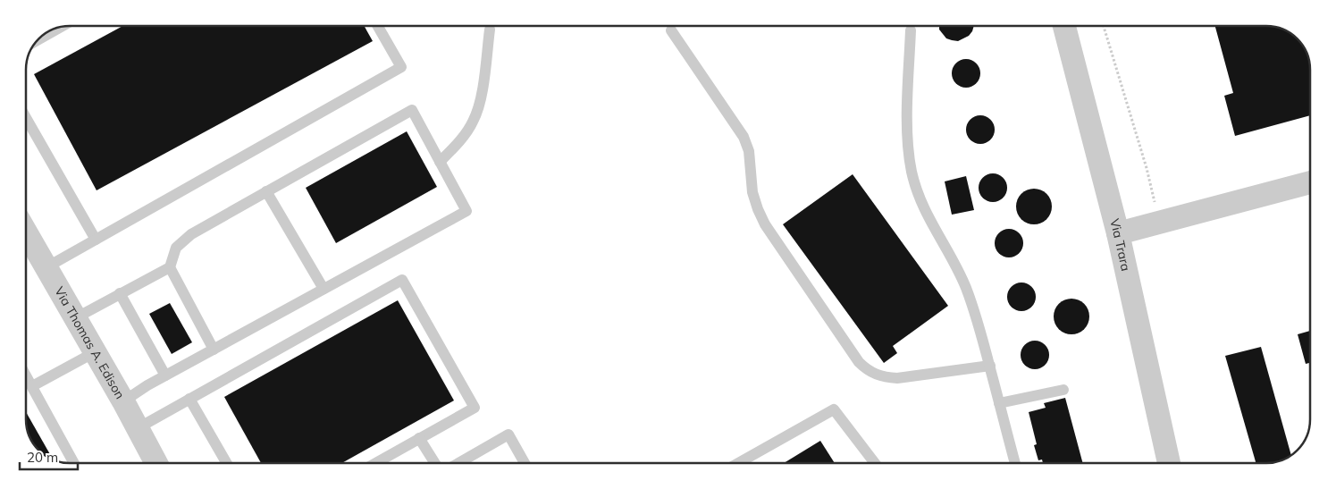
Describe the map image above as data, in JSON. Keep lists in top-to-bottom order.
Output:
{
  "streets": {
    "street": ["Via Trara", "Via Thomas A. Edison"]
  },
  "scale_bar": "20 m"
}
